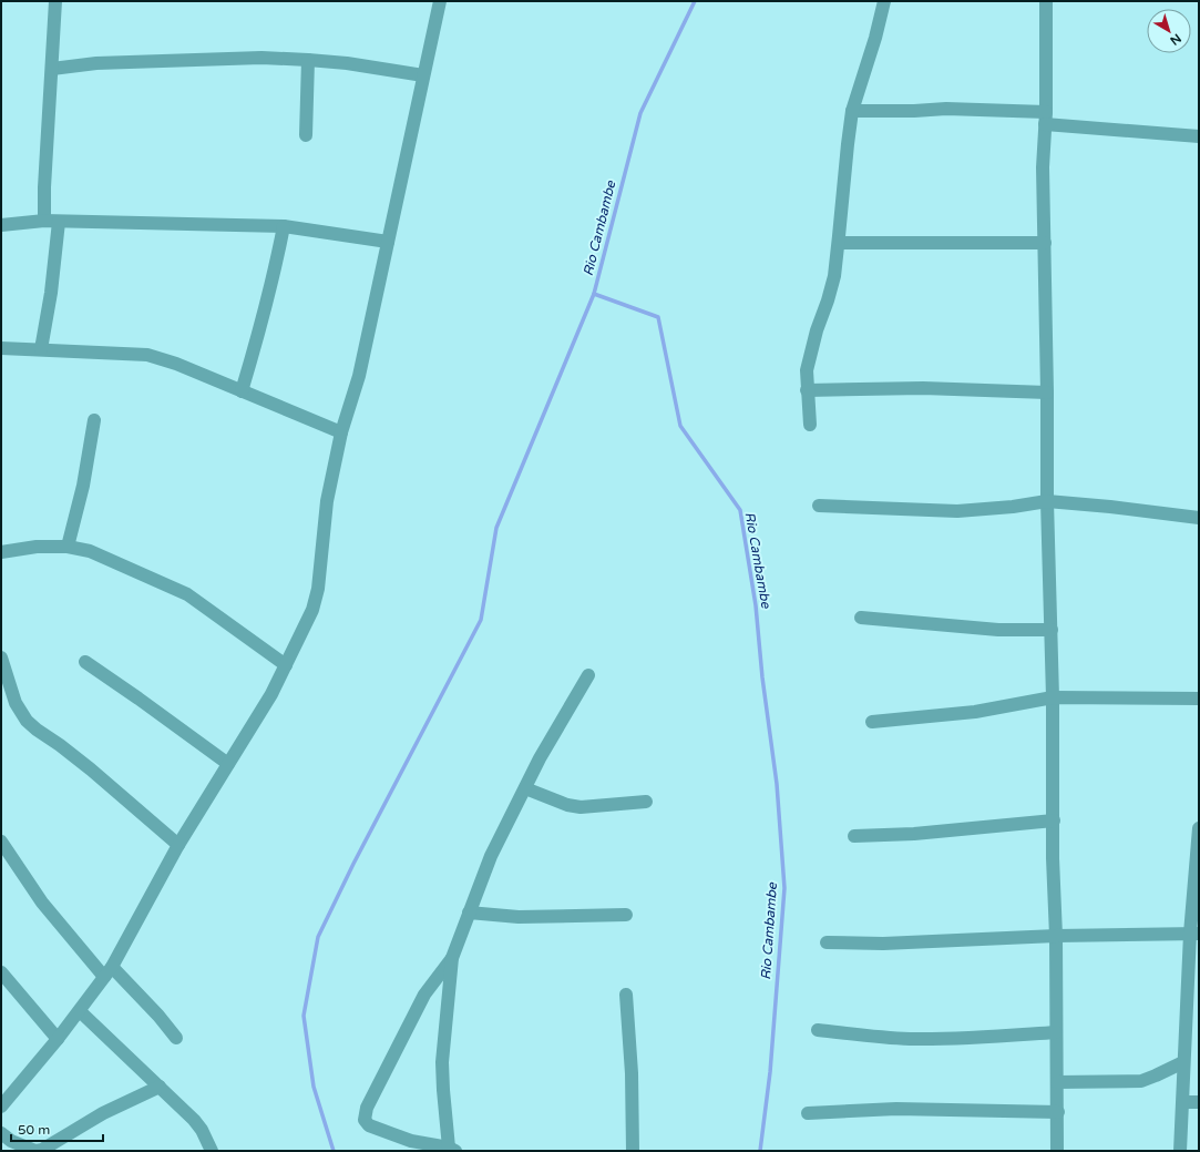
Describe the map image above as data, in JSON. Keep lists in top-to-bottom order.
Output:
{
  "water": ["Rio Cambambe"],
  "scale_bar": "50 m",
  "north": "bottom right"
}
